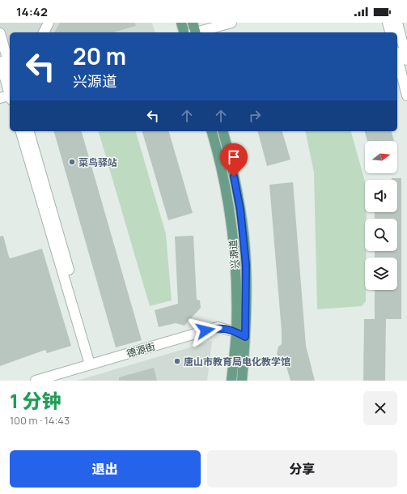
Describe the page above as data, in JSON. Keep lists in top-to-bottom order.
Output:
{
  "streets": {
    "main road": ["兴源道"],
    "street": ["德源街"]
  },
  "crossings": [
    ["兴源道", "德源街"]
  ],
  "places": ["菜鸟驿站", "唐山市教育局电化教学馆"],
  "north": "right",
  "page": {
    "status": "14:42",
    "turn": ["20 m", "兴源道"],
    "heading": ["1 分钟", "100 m · 14:43"],
    "buttons": ["退出", "分享"]
  }
}
